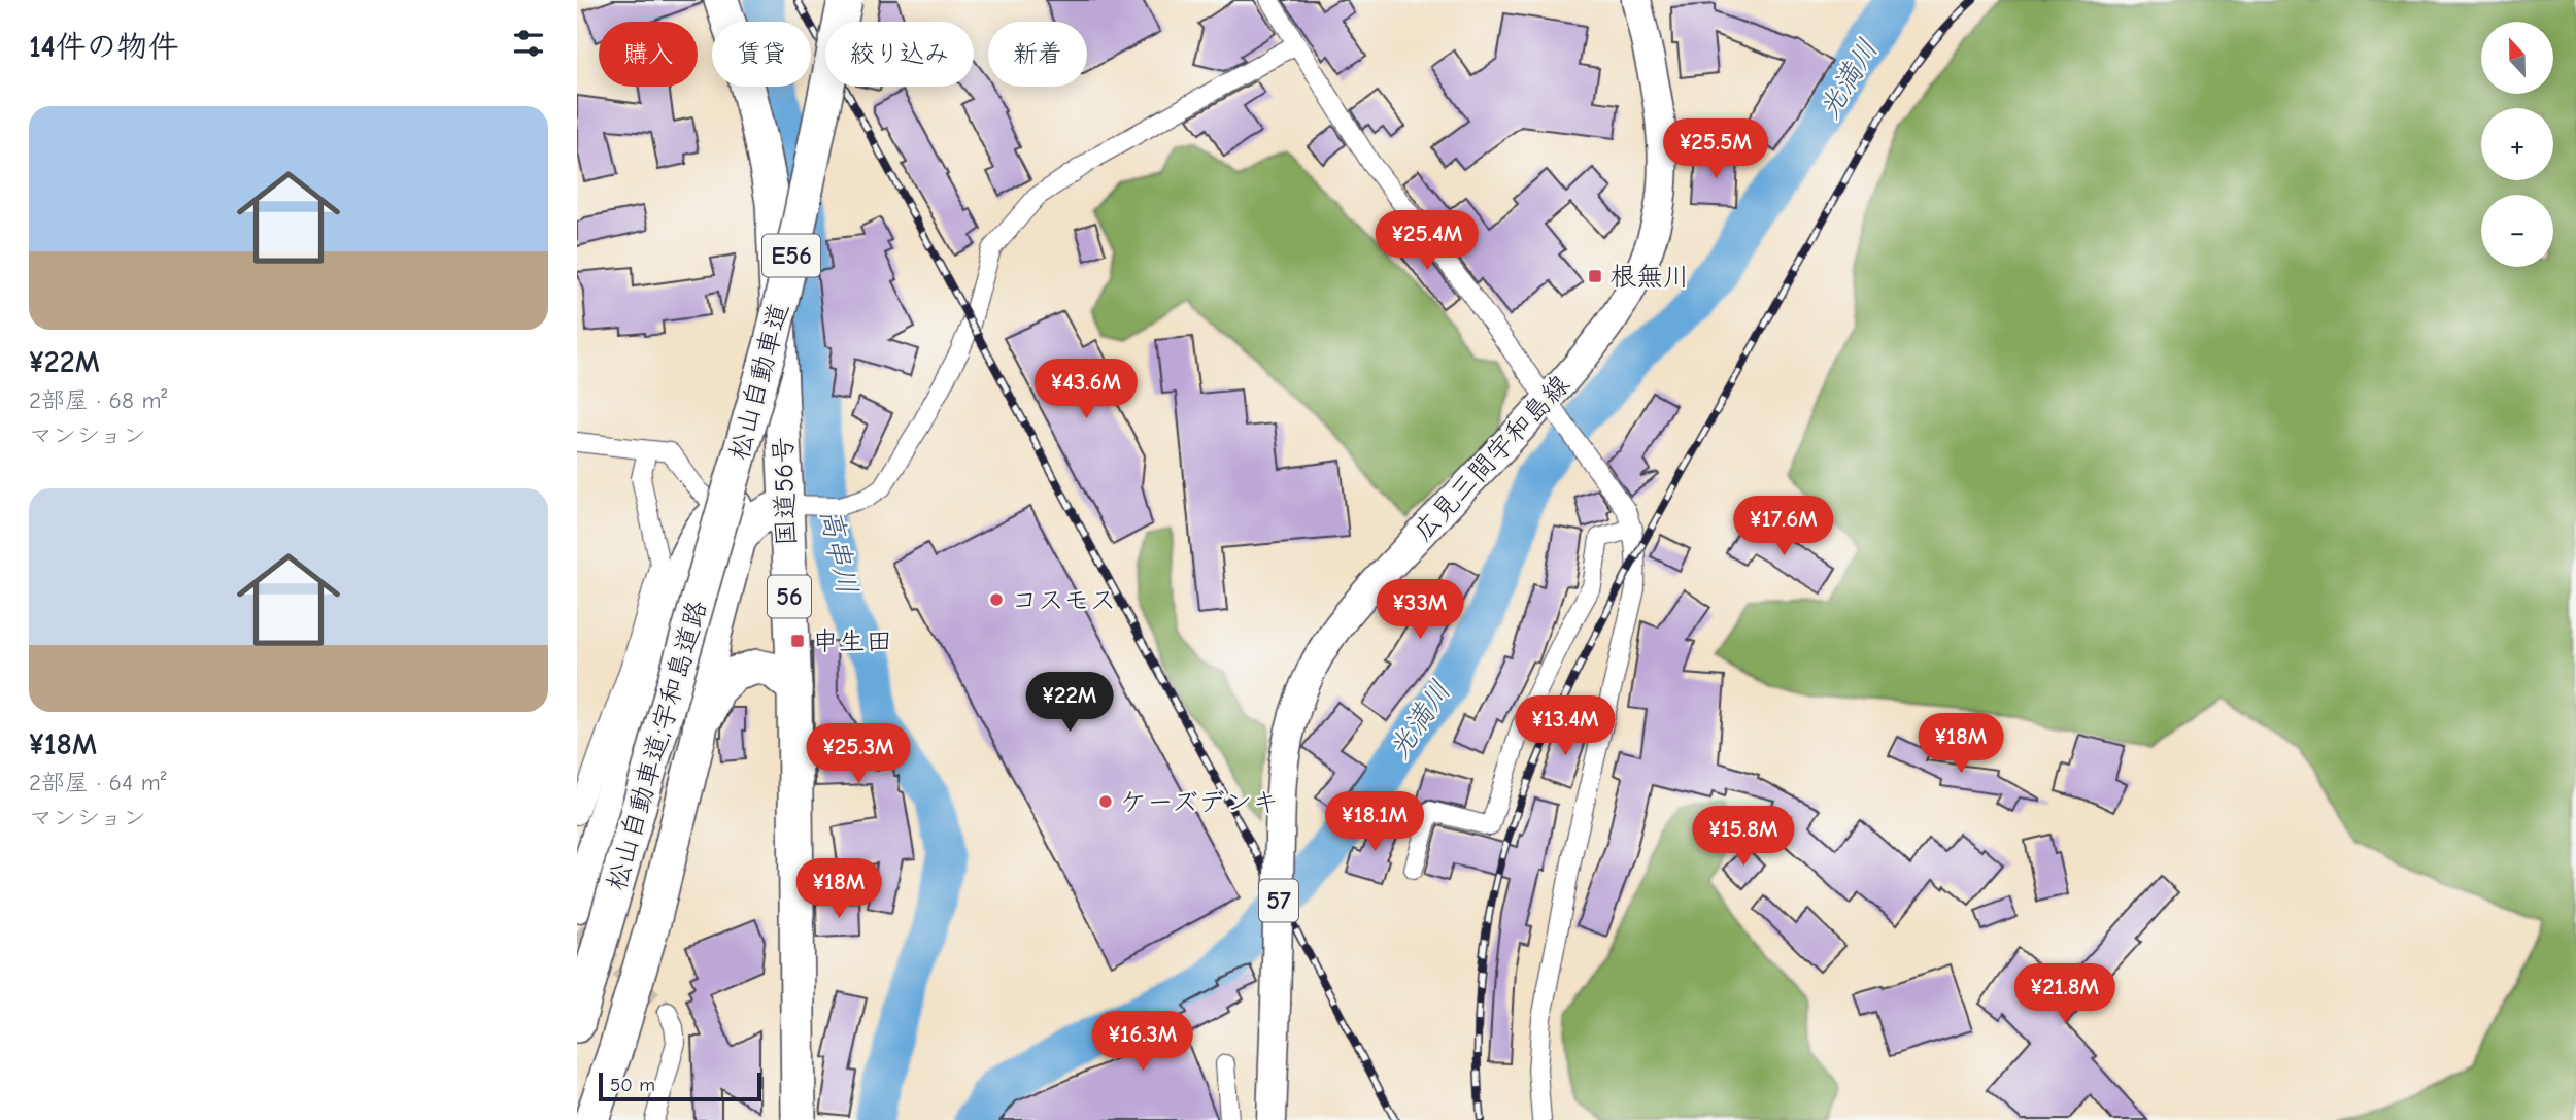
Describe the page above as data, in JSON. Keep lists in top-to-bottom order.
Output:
{
  "streets": {
    "highway": [
      "E56",
      "松山自動車道",
      "国道56号",
      "56",
      "松山自動車道;宇和島道路"
    ],
    "main road": ["広見三間宇和島線", "57"]
  },
  "crossings": [
    ["松山自動車道", "松山自動車道;宇和島道路"]
  ],
  "water": ["光満川", "高串川"],
  "places": {
    "transit": ["根無川", "申生田"],
    "other": ["コスモス", "ケーズデンキ"]
  },
  "scale_bar": "50 m",
  "north": "top",
  "page": {
    "heading": "14件の物件",
    "map_buttons": ["+", "−"],
    "chip": [
      "購入",
      "賃貸",
      "絞り込み",
      "新着"
    ],
    "list": [
      {
        "name": "¥22M",
        "note": "2部屋 · 68 m² · マンション"
      },
      {
        "name": "¥18M",
        "note": "2部屋 · 64 m² · マンション"
      }
    ],
    "price": [
      "¥25.5M",
      "¥25.4M",
      "¥43.6M",
      "¥17.6M",
      "¥33M",
      "¥22M",
      "¥13.4M",
      "¥18M",
      "¥25.3M",
      "¥18.1M",
      "¥15.8M",
      "¥18M",
      "¥21.8M",
      "¥16.3M"
    ],
    "scale": "50 m"
  }
}
